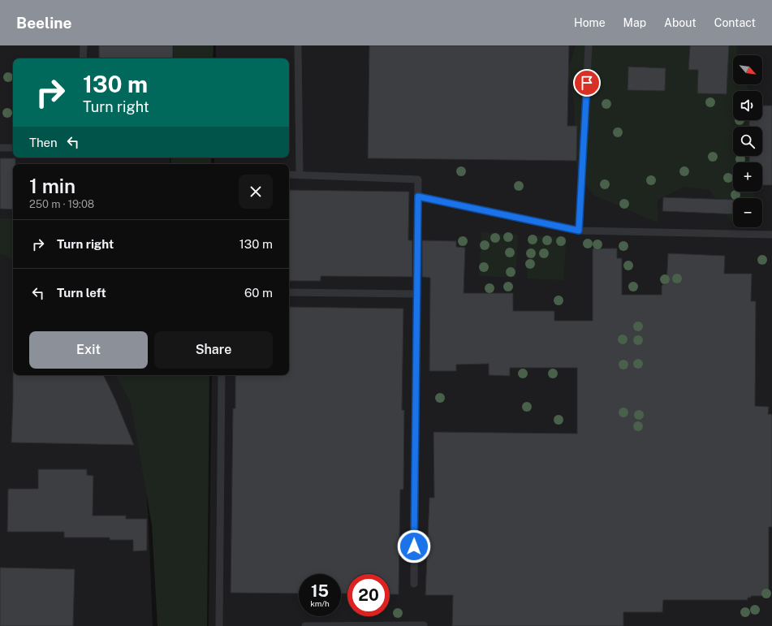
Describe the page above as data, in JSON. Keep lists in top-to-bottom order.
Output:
{
  "north": "bottom right",
  "page": {
    "header": "Beeline",
    "nav": [
      "Home",
      "Map",
      "About",
      "Contact"
    ],
    "map_buttons": ["+", "−"],
    "turn": ["130 m", "Turn right"],
    "then": "Then",
    "heading": ["1 min", "250 m · 19:08"],
    "list": [
      {
        "name": "Turn right",
        "value": "130 m"
      },
      {
        "name": "Turn left",
        "value": "60 m"
      }
    ],
    "buttons": ["Exit", "Share"],
    "speed": "15 km/h",
    "limit": "20"
  }
}
